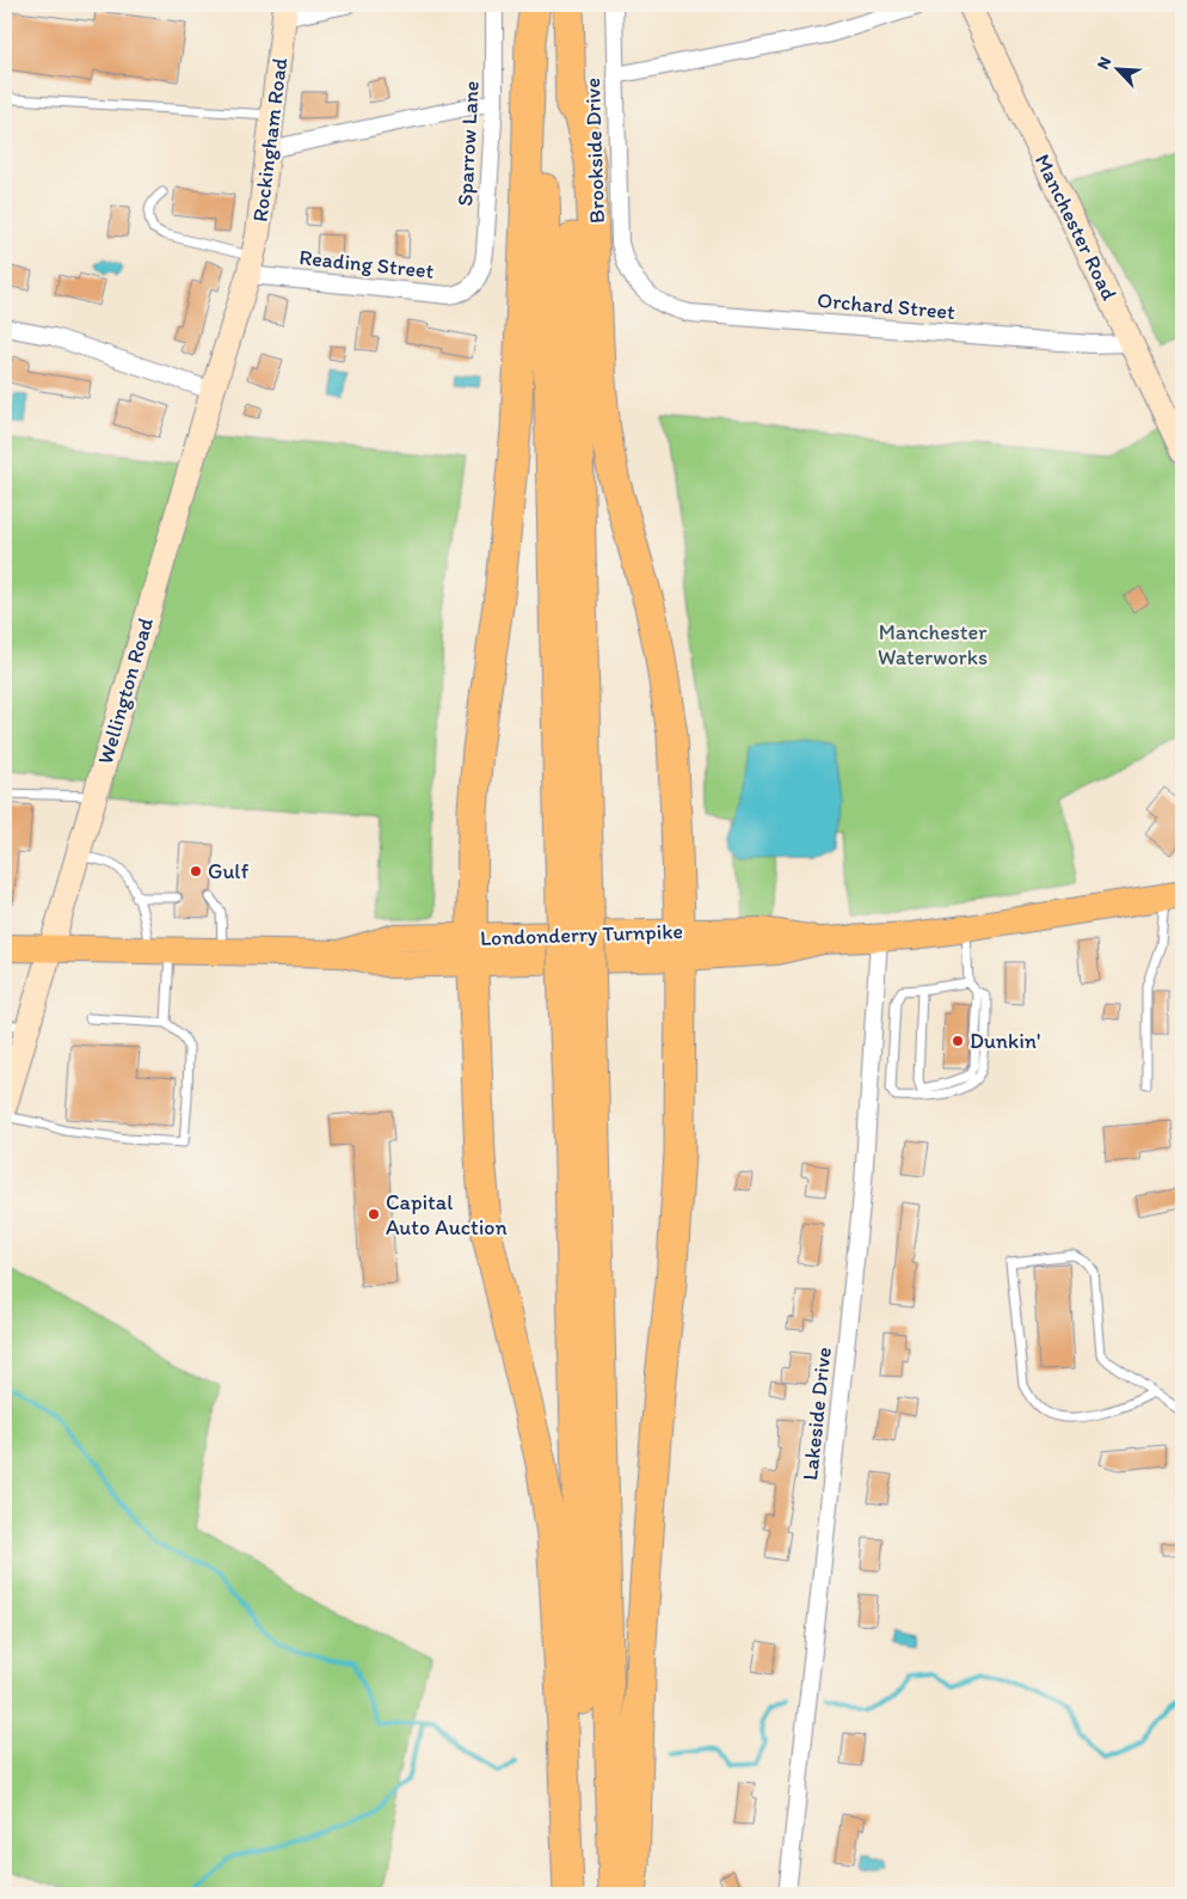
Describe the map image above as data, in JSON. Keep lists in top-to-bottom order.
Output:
{
  "streets": {
    "main road": ["Londonderry Turnpike"],
    "street": [
      "Rockingham Road",
      "Sparrow Lane",
      "Brookside Drive",
      "Manchester Road",
      "Reading Street",
      "Orchard Street",
      "Wellington Road",
      "Lakeside Drive"
    ]
  },
  "crossings": [
    ["Rockingham Road", "Reading Street"],
    ["Rockingham Road", "Wellington Road"],
    ["Sparrow Lane", "Reading Street"],
    ["Brookside Drive", "Orchard Street"],
    ["Manchester Road", "Orchard Street"],
    ["Reading Street", "Wellington Road"],
    ["Wellington Road", "Londonderry Turnpike"],
    ["Londonderry Turnpike", "Lakeside Drive"]
  ],
  "parks": ["Manchester Waterworks"],
  "places": ["Gulf", "Dunkin'", "Capital Auto Auction"],
  "north": "top left"
}
